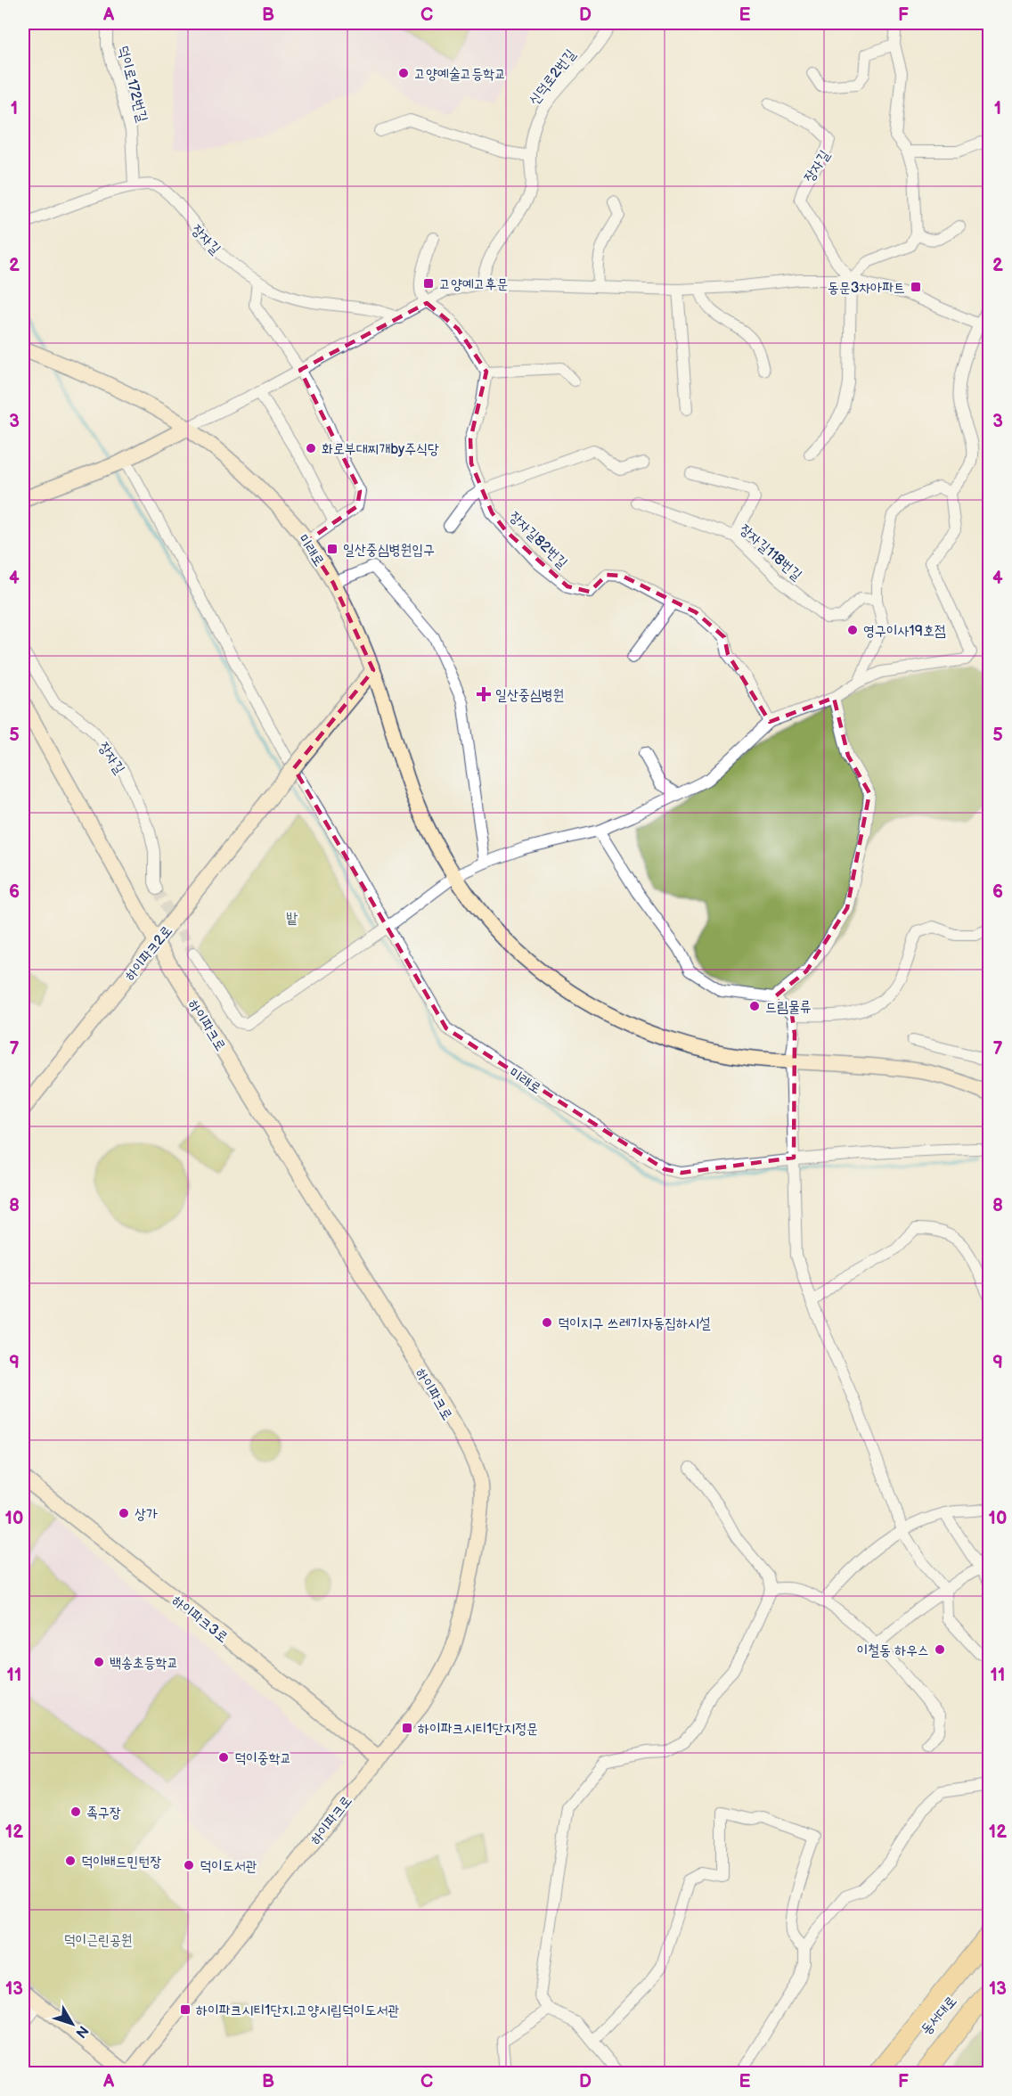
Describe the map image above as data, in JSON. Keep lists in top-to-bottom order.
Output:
{
  "streets": {
    "highway": ["동서대로"],
    "street": [
      "신덕로2번길",
      "덕이로172번길",
      "장자길",
      "장자길82번길",
      "미래로",
      "장자길118번길",
      "하이파크2로",
      "하이파크로",
      "하이파크3로"
    ]
  },
  "crossings": [
    ["덕이로172번길", "장자길"],
    ["미래로", "하이파크2로"],
    ["하이파크2로", "하이파크로"],
    ["하이파크로", "하이파크3로"]
  ],
  "parks": ["밭", "덕이근린공원"],
  "places": {
    "other": [
      "고양예술고등학교",
      "화로부대찌개by주식당",
      "영구이사19호점",
      "드림물류",
      "덕이지구 쓰레기자동집하시설",
      "상가",
      "이철동 하우스",
      "백송초등학교",
      "덕이중학교",
      "족구장",
      "덕이배드민턴장",
      "덕이도서관"
    ],
    "transit": [
      "고양예고후문",
      "동문3차아파트",
      "일산중심병원입구",
      "하이파크시티1단지정문",
      "하이파크시티1단지.고양시립덕이도서관"
    ],
    "health": ["일산중심병원"]
  },
  "north": "bottom right",
  "grid": {
    "columns": [
      "A",
      "B",
      "C",
      "D",
      "E",
      "F"
    ],
    "rows": [
      "1",
      "2",
      "3",
      "4",
      "5",
      "6",
      "7",
      "8",
      "9",
      "10",
      "11",
      "12",
      "13"
    ]
  }
}
